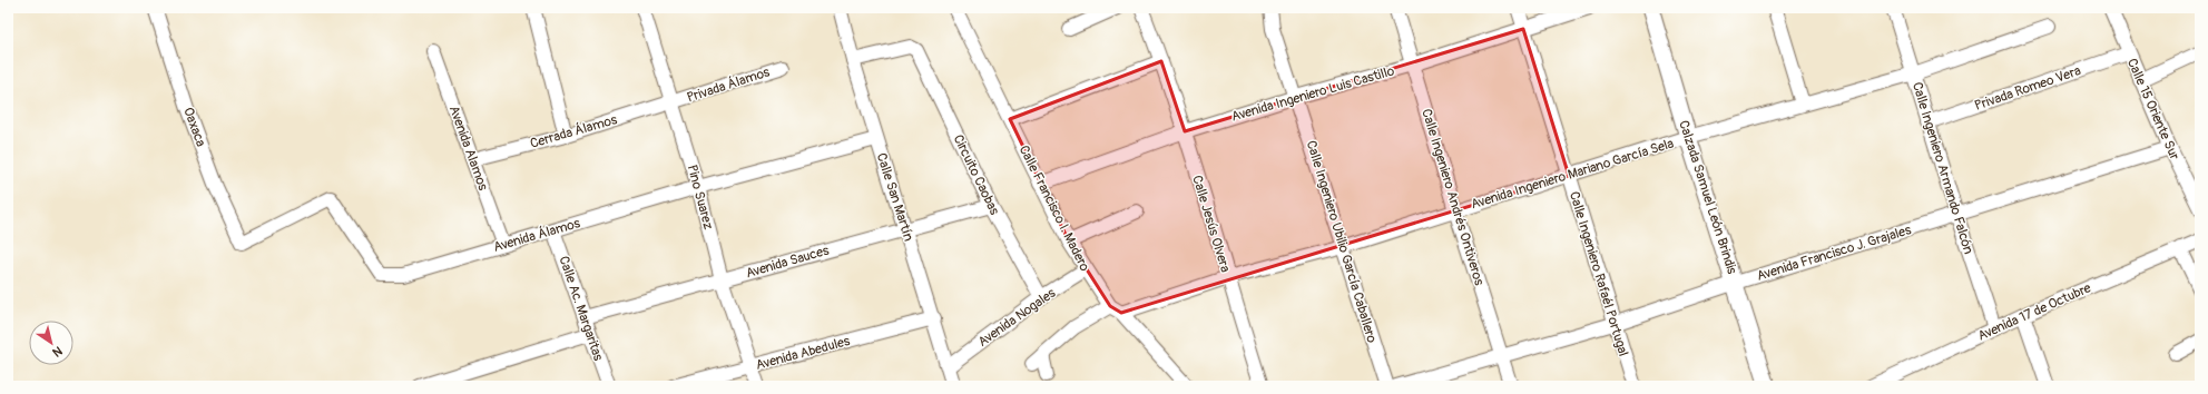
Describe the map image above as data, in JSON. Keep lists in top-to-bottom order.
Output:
{
  "streets": {
    "street": [
      "Privada Álamos",
      "Privada Romeo Vera",
      "Avenida Ingeniero Luis Castillo",
      "Calle 15 Oriente Sur",
      "Oaxaca",
      "Cerrada Álamos",
      "Avenida Alamos",
      "Calle Ingeniero Armando Falcón",
      "Avenida Ingeniero Mariano García Sela",
      "Circuito Caobas",
      "Pino Suarez",
      "Calle San Martín",
      "Calle Ingeniero Andrés Ontiveros",
      "Calzada Samuel León Brindis",
      "Calle Francisco I. Madero",
      "Calle Jesús Olvera",
      "Avenida Álamos",
      "Calle Ingeniero Ubilio García Caballero",
      "Avenida Francisco J. Grajales",
      "Avenida Sauces",
      "Calle Ingeniero Rafaél Portugal",
      "Calle Ac. Margaritas",
      "Avenida 17 de Octubre",
      "Avenida Nogales",
      "Avenida Abedules"
    ]
  },
  "crossings": [
    ["Privada Álamos", "Cerrada Álamos"],
    ["Privada Álamos", "Pino Suarez"],
    ["Privada Romeo Vera", "Calle 15 Oriente Sur"],
    ["Privada Romeo Vera", "Calle Ingeniero Armando Falcón"],
    ["Avenida Ingeniero Luis Castillo", "Calle Ingeniero Andrés Ontiveros"],
    ["Avenida Ingeniero Luis Castillo", "Calle Francisco I. Madero"],
    ["Avenida Ingeniero Luis Castillo", "Calle Jesús Olvera"],
    ["Avenida Ingeniero Luis Castillo", "Calle Ingeniero Ubilio García Caballero"],
    ["Avenida Ingeniero Luis Castillo", "Calle Ingeniero Rafaél Portugal"],
    ["Calle 15 Oriente Sur", "Avenida Francisco J. Grajales"],
    ["Oaxaca", "Avenida Álamos"],
    ["Cerrada Álamos", "Avenida Alamos"],
    ["Cerrada Álamos", "Pino Suarez"],
    ["Avenida Alamos", "Avenida Álamos"],
    ["Calle Ingeniero Armando Falcón", "Avenida Ingeniero Mariano García Sela"],
    ["Calle Ingeniero Armando Falcón", "Avenida Francisco J. Grajales"],
    ["Calle Ingeniero Armando Falcón", "Avenida 17 de Octubre"],
    ["Avenida Ingeniero Mariano García Sela", "Calle Ingeniero Andrés Ontiveros"],
    ["Avenida Ingeniero Mariano García Sela", "Calzada Samuel León Brindis"],
    ["Avenida Ingeniero Mariano García Sela", "Calle Francisco I. Madero"],
    ["Avenida Ingeniero Mariano García Sela", "Calle Jesús Olvera"],
    ["Avenida Ingeniero Mariano García Sela", "Calle Ingeniero Ubilio García Caballero"],
    ["Avenida Ingeniero Mariano García Sela", "Calle Ingeniero Rafaél Portugal"],
    ["Circuito Caobas", "Calle San Martín"],
    ["Circuito Caobas", "Avenida Sauces"],
    ["Circuito Caobas", "Avenida Nogales"],
    ["Pino Suarez", "Avenida Álamos"],
    ["Pino Suarez", "Avenida Sauces"],
    ["Pino Suarez", "Avenida Abedules"],
    ["Calle San Martín", "Avenida Álamos"],
    ["Calle San Martín", "Avenida Sauces"],
    ["Calle San Martín", "Avenida Nogales"],
    ["Calle San Martín", "Avenida Abedules"],
    ["Calle Ingeniero Andrés Ontiveros", "Avenida Francisco J. Grajales"],
    ["Calzada Samuel León Brindis", "Avenida Francisco J. Grajales"],
    ["Calle Francisco I. Madero", "Avenida Nogales"],
    ["Avenida Álamos", "Calle Ac. Margaritas"],
    ["Avenida Francisco J. Grajales", "Calle Ingeniero Rafaél Portugal"],
    ["Avenida Sauces", "Calle Ac. Margaritas"]
  ],
  "north": "bottom right"
}
